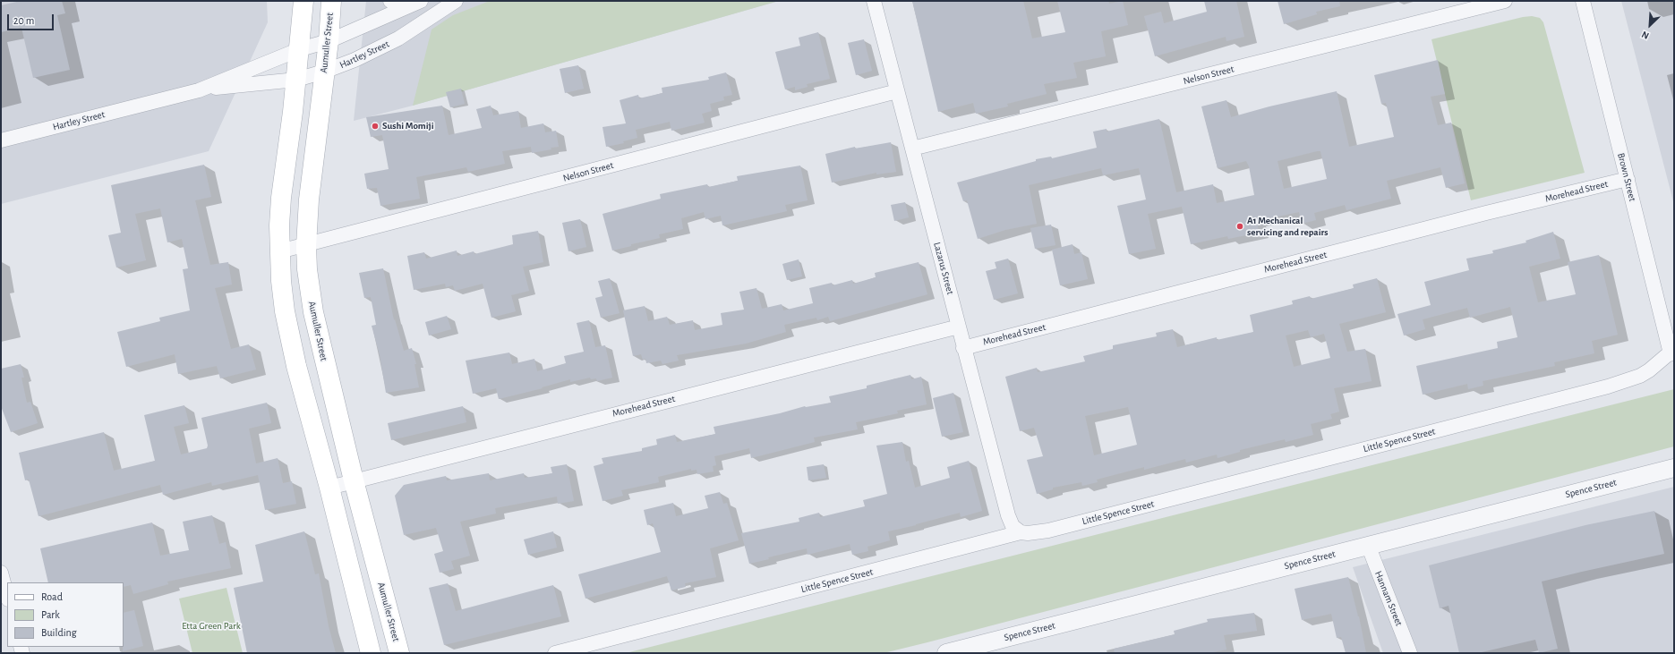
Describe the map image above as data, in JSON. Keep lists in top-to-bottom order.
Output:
{
  "streets": {
    "main road": ["Aumuller Street"],
    "street": [
      "Hartley Street",
      "Nelson Street",
      "Brown Street",
      "Morehead Street",
      "Lazarus Street",
      "Little Spence Street",
      "Spence Street",
      "Hannam Street"
    ]
  },
  "crossings": [
    ["Aumuller Street", "Hartley Street"],
    ["Aumuller Street", "Nelson Street"],
    ["Aumuller Street", "Morehead Street"],
    ["Nelson Street", "Lazarus Street"],
    ["Brown Street", "Morehead Street"],
    ["Brown Street", "Little Spence Street"],
    ["Morehead Street", "Lazarus Street"],
    ["Lazarus Street", "Little Spence Street"],
    ["Spence Street", "Hannam Street"]
  ],
  "parks": ["Etta Green Park"],
  "places": ["Sushi Momiji", "A1 Mechanical servicing and repairs"],
  "legend": ["Road", "Park", "Building"],
  "scale_bar": "20 m",
  "north": "bottom left"
}
